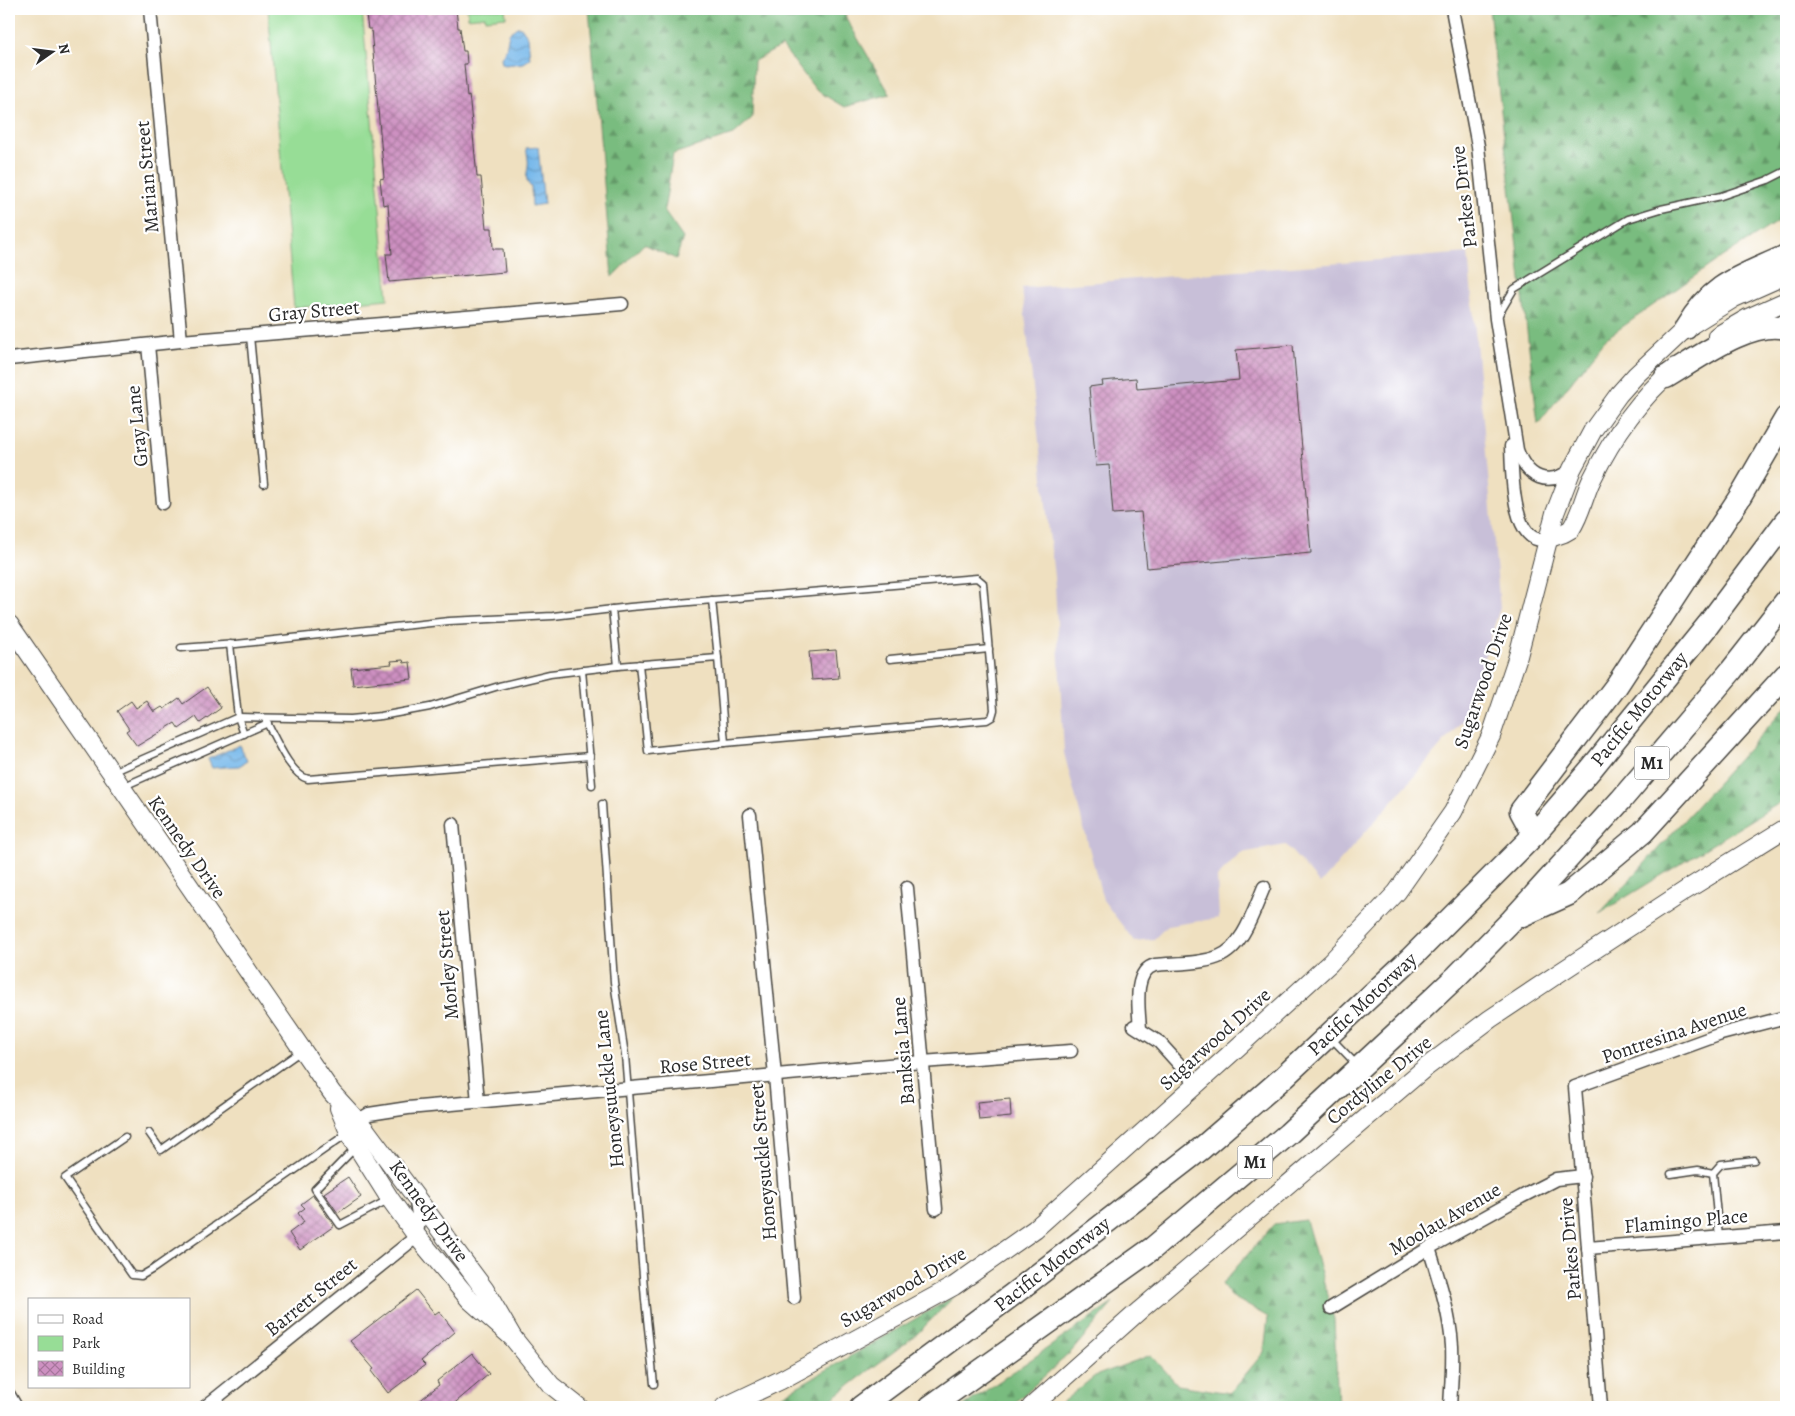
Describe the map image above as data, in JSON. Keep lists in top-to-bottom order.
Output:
{
  "streets": {
    "highway": ["Pacific Motorway", "M1"],
    "street": [
      "Marian Street",
      "Parkes Drive",
      "Gray Street",
      "Gray Lane",
      "Sugarwood Drive",
      "Kennedy Drive",
      "Morley Street",
      "Pontresina Avenue",
      "Banksia Lane",
      "Rose Street",
      "Cordyline Drive",
      "Honeysuckle Street",
      "Moolau Avenue",
      "Flamingo Place",
      "Barrett Street"
    ],
    "lane": ["Honeysuuckle Lane"]
  },
  "crossings": [
    ["Marian Street", "Gray Street"],
    ["Parkes Drive", "Sugarwood Drive"],
    ["Parkes Drive", "Pontresina Avenue"],
    ["Parkes Drive", "Moolau Avenue"],
    ["Parkes Drive", "Flamingo Place"],
    ["Gray Street", "Gray Lane"],
    ["Kennedy Drive", "Rose Street"],
    ["Kennedy Drive", "Barrett Street"],
    ["Morley Street", "Rose Street"],
    ["Banksia Lane", "Rose Street"],
    ["Rose Street", "Honeysuuckle Lane"],
    ["Rose Street", "Honeysuckle Street"]
  ],
  "legend": ["Road", "Park", "Building"],
  "north": "right"
}
